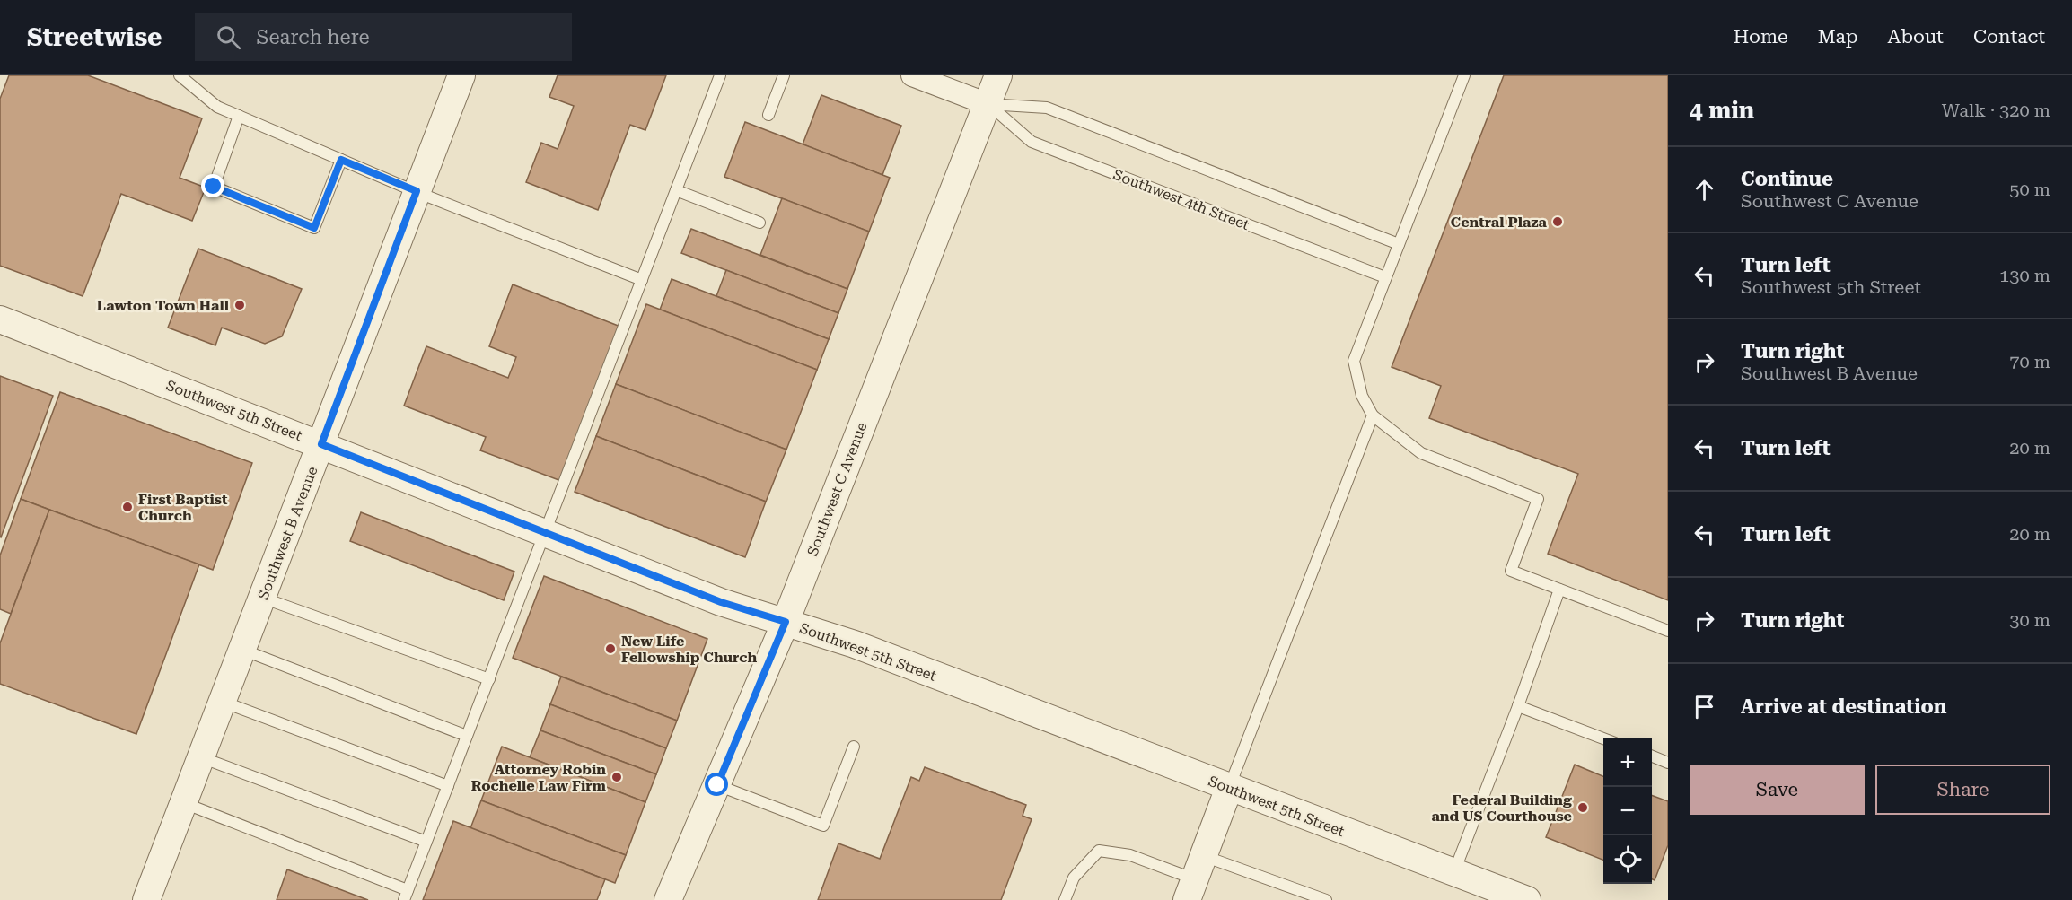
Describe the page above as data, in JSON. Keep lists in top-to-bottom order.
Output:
{
  "streets": {
    "street": [
      "Southwest 4th Street",
      "Southwest 5th Street",
      "Southwest C Avenue",
      "Southwest B Avenue"
    ]
  },
  "crossings": [
    ["Southwest 4th Street", "Southwest C Avenue"],
    ["Southwest 5th Street", "Southwest C Avenue"],
    ["Southwest 5th Street", "Southwest B Avenue"]
  ],
  "places": [
    "Central Plaza",
    "Lawton Town Hall",
    "First Baptist Church",
    "New Life Fellowship Church",
    "Attorney Robin Rochelle Law Firm",
    "Federal Building and US Courthouse"
  ],
  "page": {
    "header": "Streetwise",
    "search": "Search here",
    "nav": [
      "Home",
      "Map",
      "About",
      "Contact"
    ],
    "heading": ["4 min", "Walk · 320 m"],
    "list": [
      ["Continue", "Southwest C Avenue", "50 m"],
      ["Turn left", "Southwest 5th Street", "130 m"],
      ["Turn right", "Southwest B Avenue", "70 m"],
      ["Turn left", "20 m"],
      ["Turn left", "20 m"],
      ["Turn right", "30 m"],
      "Arrive at destination"
    ],
    "map_buttons": ["+", "−"],
    "buttons": ["Save", "Share"]
  }
}
